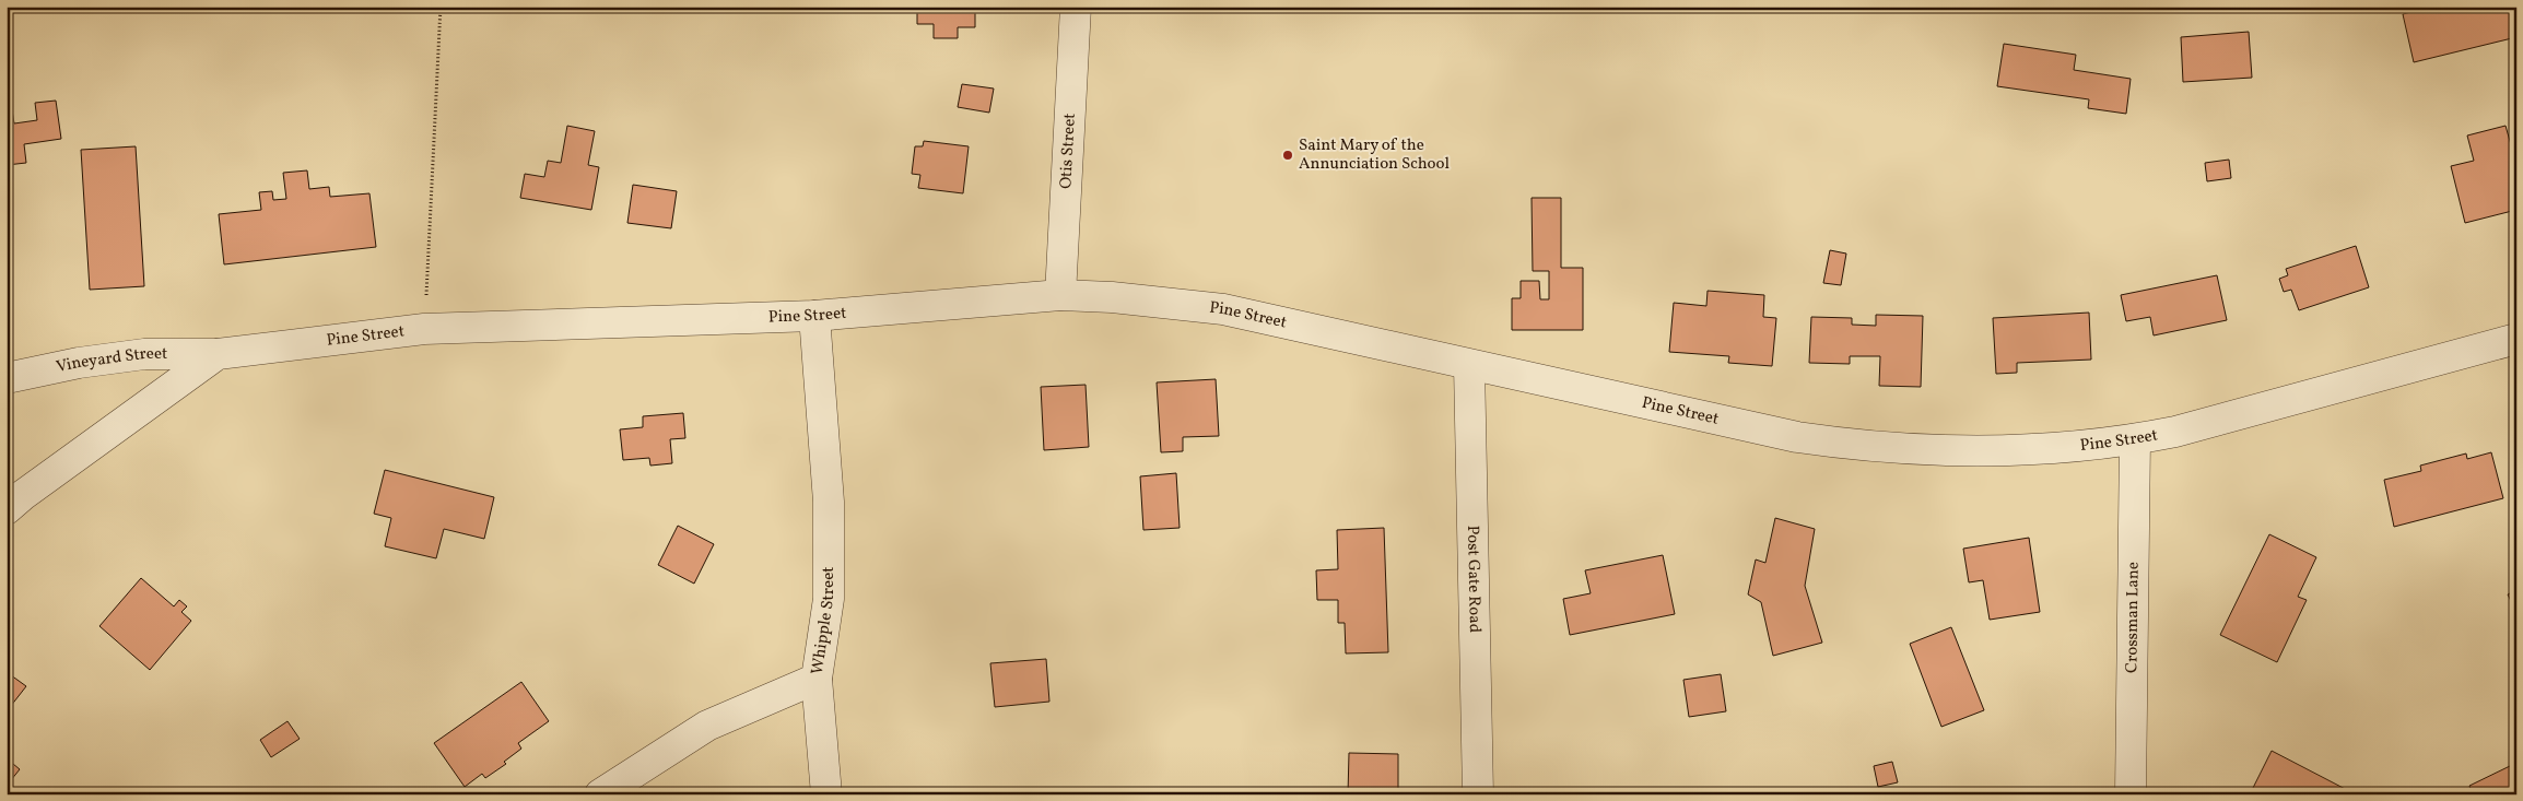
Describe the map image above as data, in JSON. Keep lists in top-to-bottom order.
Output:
{
  "streets": {
    "street": [
      "Otis Street",
      "Pine Street",
      "Vineyard Street",
      "Post Gate Road",
      "Crossman Lane",
      "Whipple Street"
    ]
  },
  "crossings": [
    ["Otis Street", "Pine Street"],
    ["Pine Street", "Vineyard Street"],
    ["Pine Street", "Post Gate Road"],
    ["Pine Street", "Crossman Lane"],
    ["Pine Street", "Whipple Street"]
  ],
  "places": ["Saint Mary of the Annunciation School"]
}
